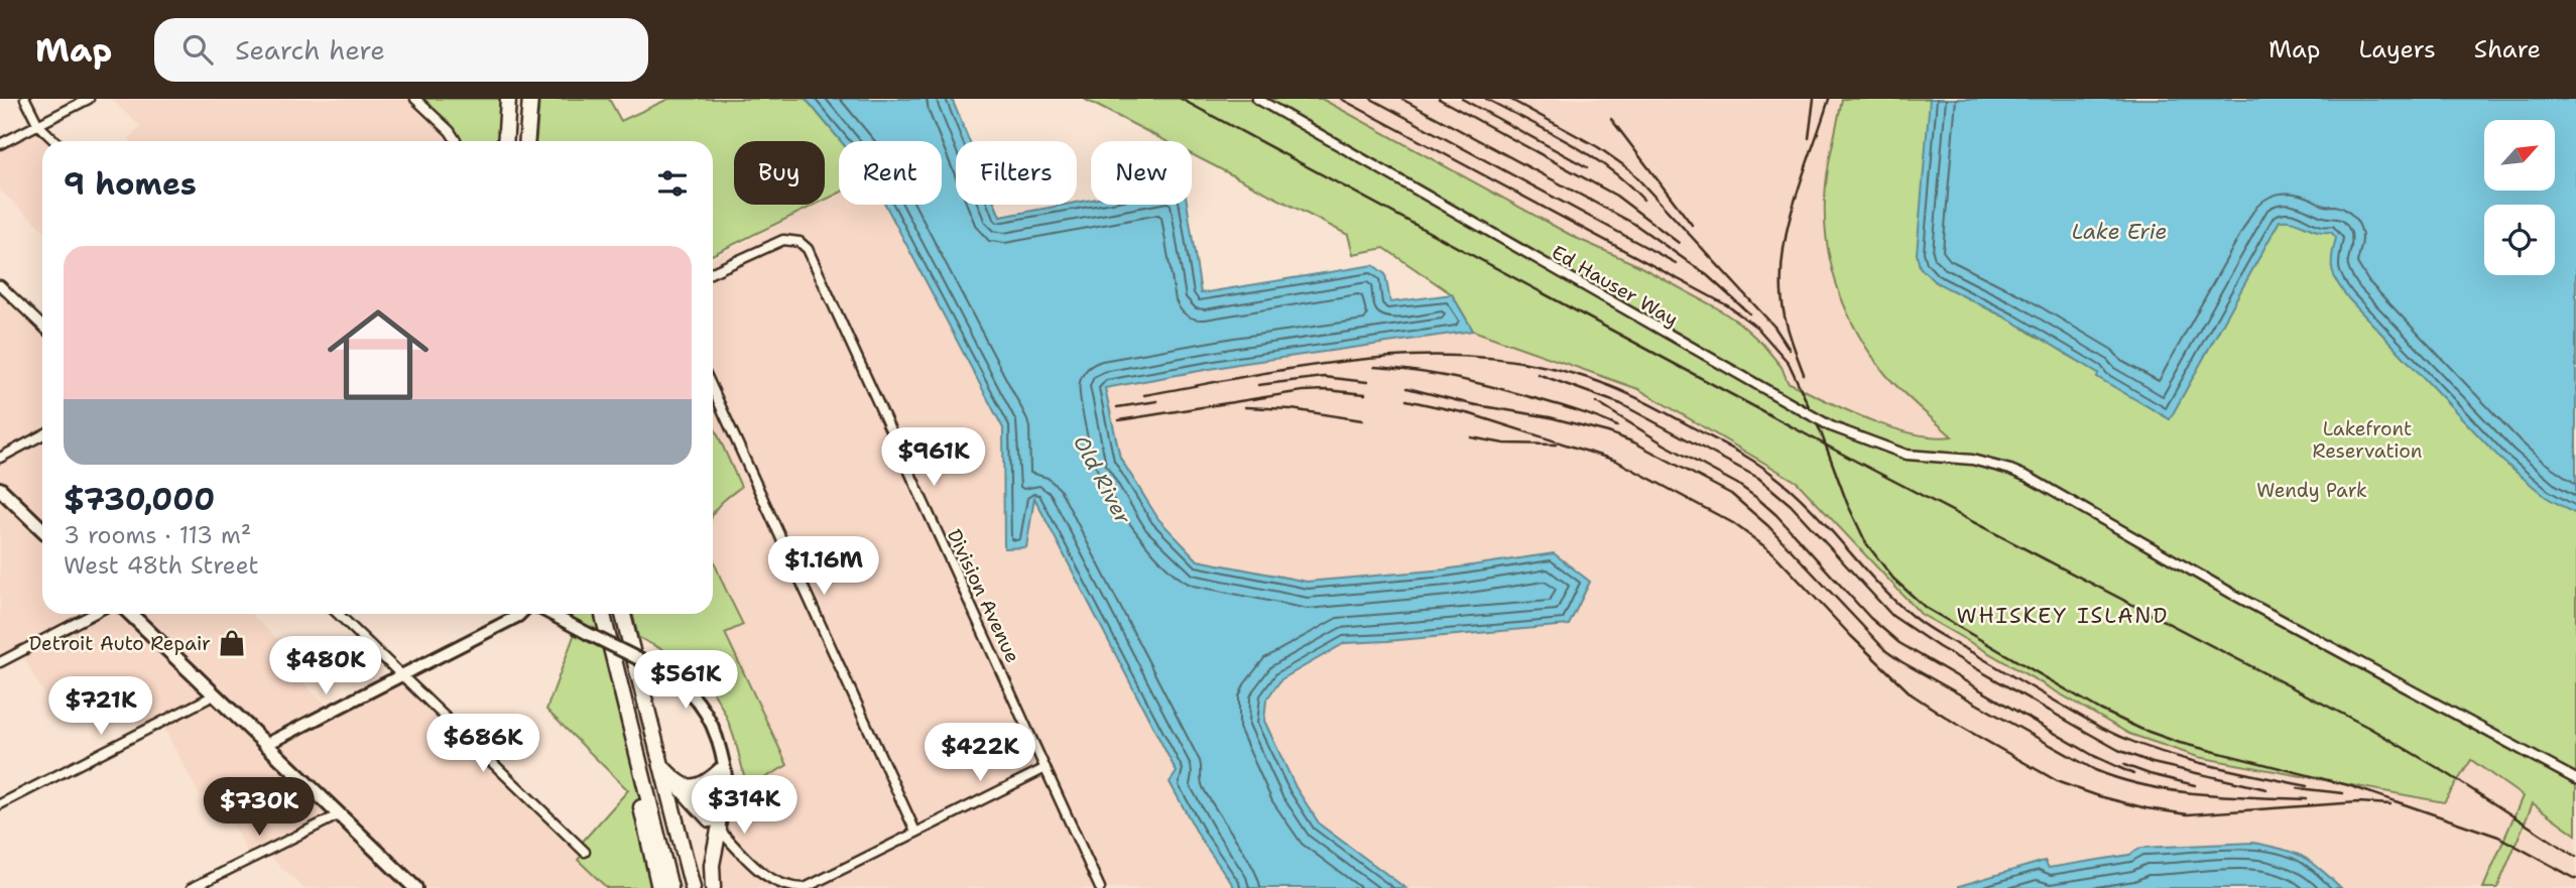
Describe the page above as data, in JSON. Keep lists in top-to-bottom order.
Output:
{
  "streets": {
    "street": ["Ed Hauser Way", "Division Avenue"]
  },
  "districts": ["WHISKEY ISLAND"],
  "water": ["Lake Erie", "Old River"],
  "parks": ["Lakefront Reservation", "Wendy Park"],
  "places": {
    "shop": ["Detroit Auto Repair"]
  },
  "north": "top right",
  "page": {
    "header": "Map",
    "search": "Search here",
    "nav": ["Map", "Layers", "Share"],
    "chip": [
      "Buy",
      "Rent",
      "Filters",
      "New"
    ],
    "heading": "9 homes",
    "list": [
      {
        "name": "$730,000",
        "note": "3 rooms · 113 m² · West 48th Street"
      }
    ],
    "price": [
      "$961K",
      "$1.16M",
      "$480K",
      "$561K",
      "$721K",
      "$686K",
      "$422K",
      "$314K",
      "$730K"
    ]
  }
}
